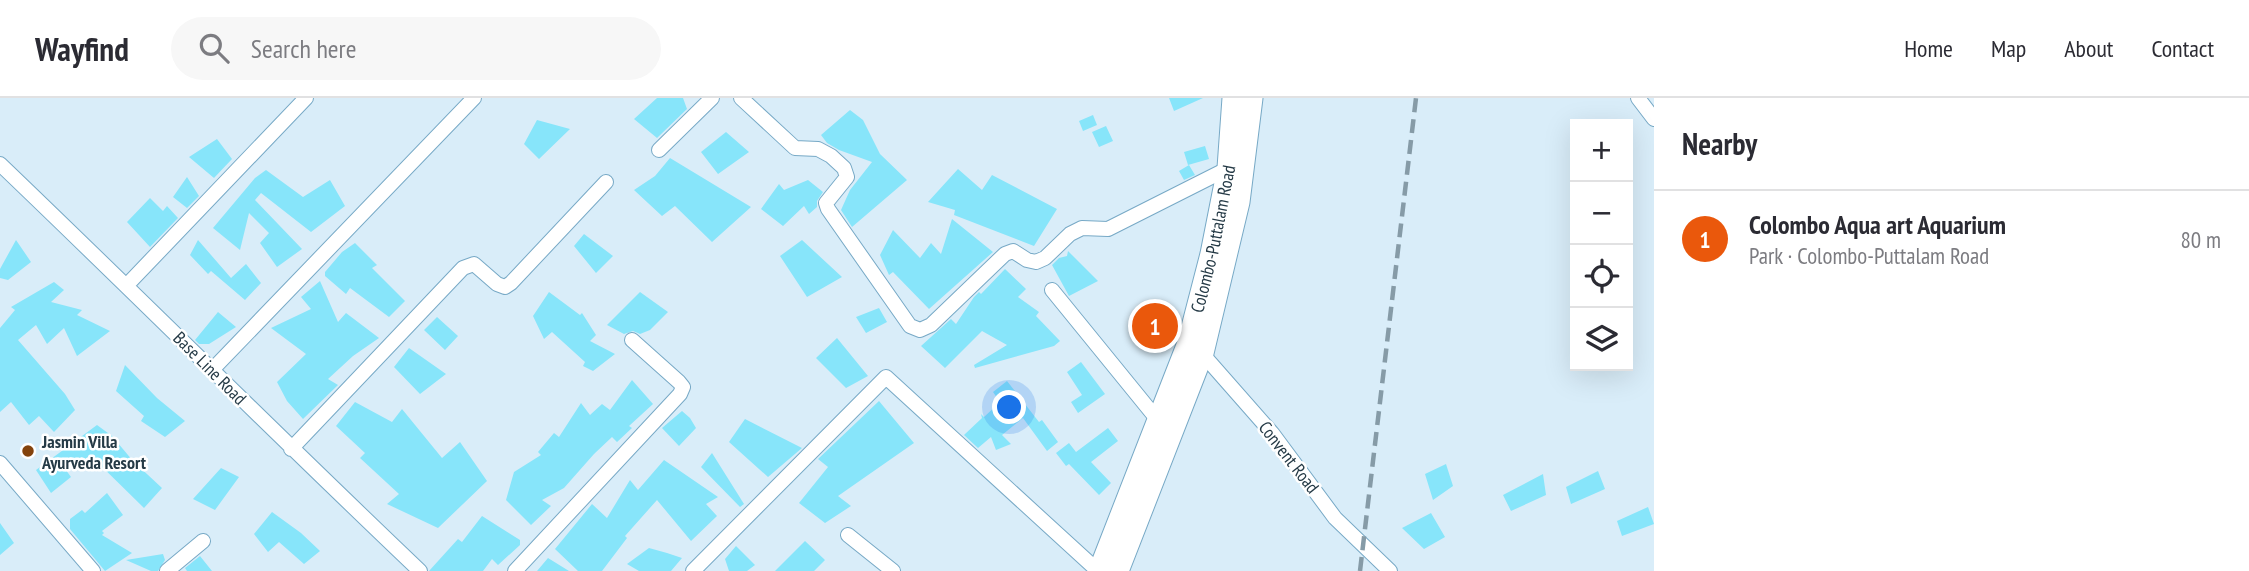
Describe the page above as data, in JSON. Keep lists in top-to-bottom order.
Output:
{
  "streets": {
    "highway": ["Colombo-Puttalam Road"],
    "street": ["Base Line Road", "Convent Road"]
  },
  "crossings": [
    ["Colombo-Puttalam Road", "Convent Road"]
  ],
  "places": ["Jasmin Villa Ayurveda Resort"],
  "page": {
    "header": "Wayfind",
    "search": "Search here",
    "nav": [
      "Home",
      "Map",
      "About",
      "Contact"
    ],
    "heading": "Nearby",
    "map_buttons": ["+", "−"],
    "list": [
      {
        "mark": "1",
        "name": "Colombo Aqua art Aquarium",
        "note": "Park · Colombo-Puttalam Road",
        "value": "80 m"
      }
    ],
    "pins": "1"
  }
}
